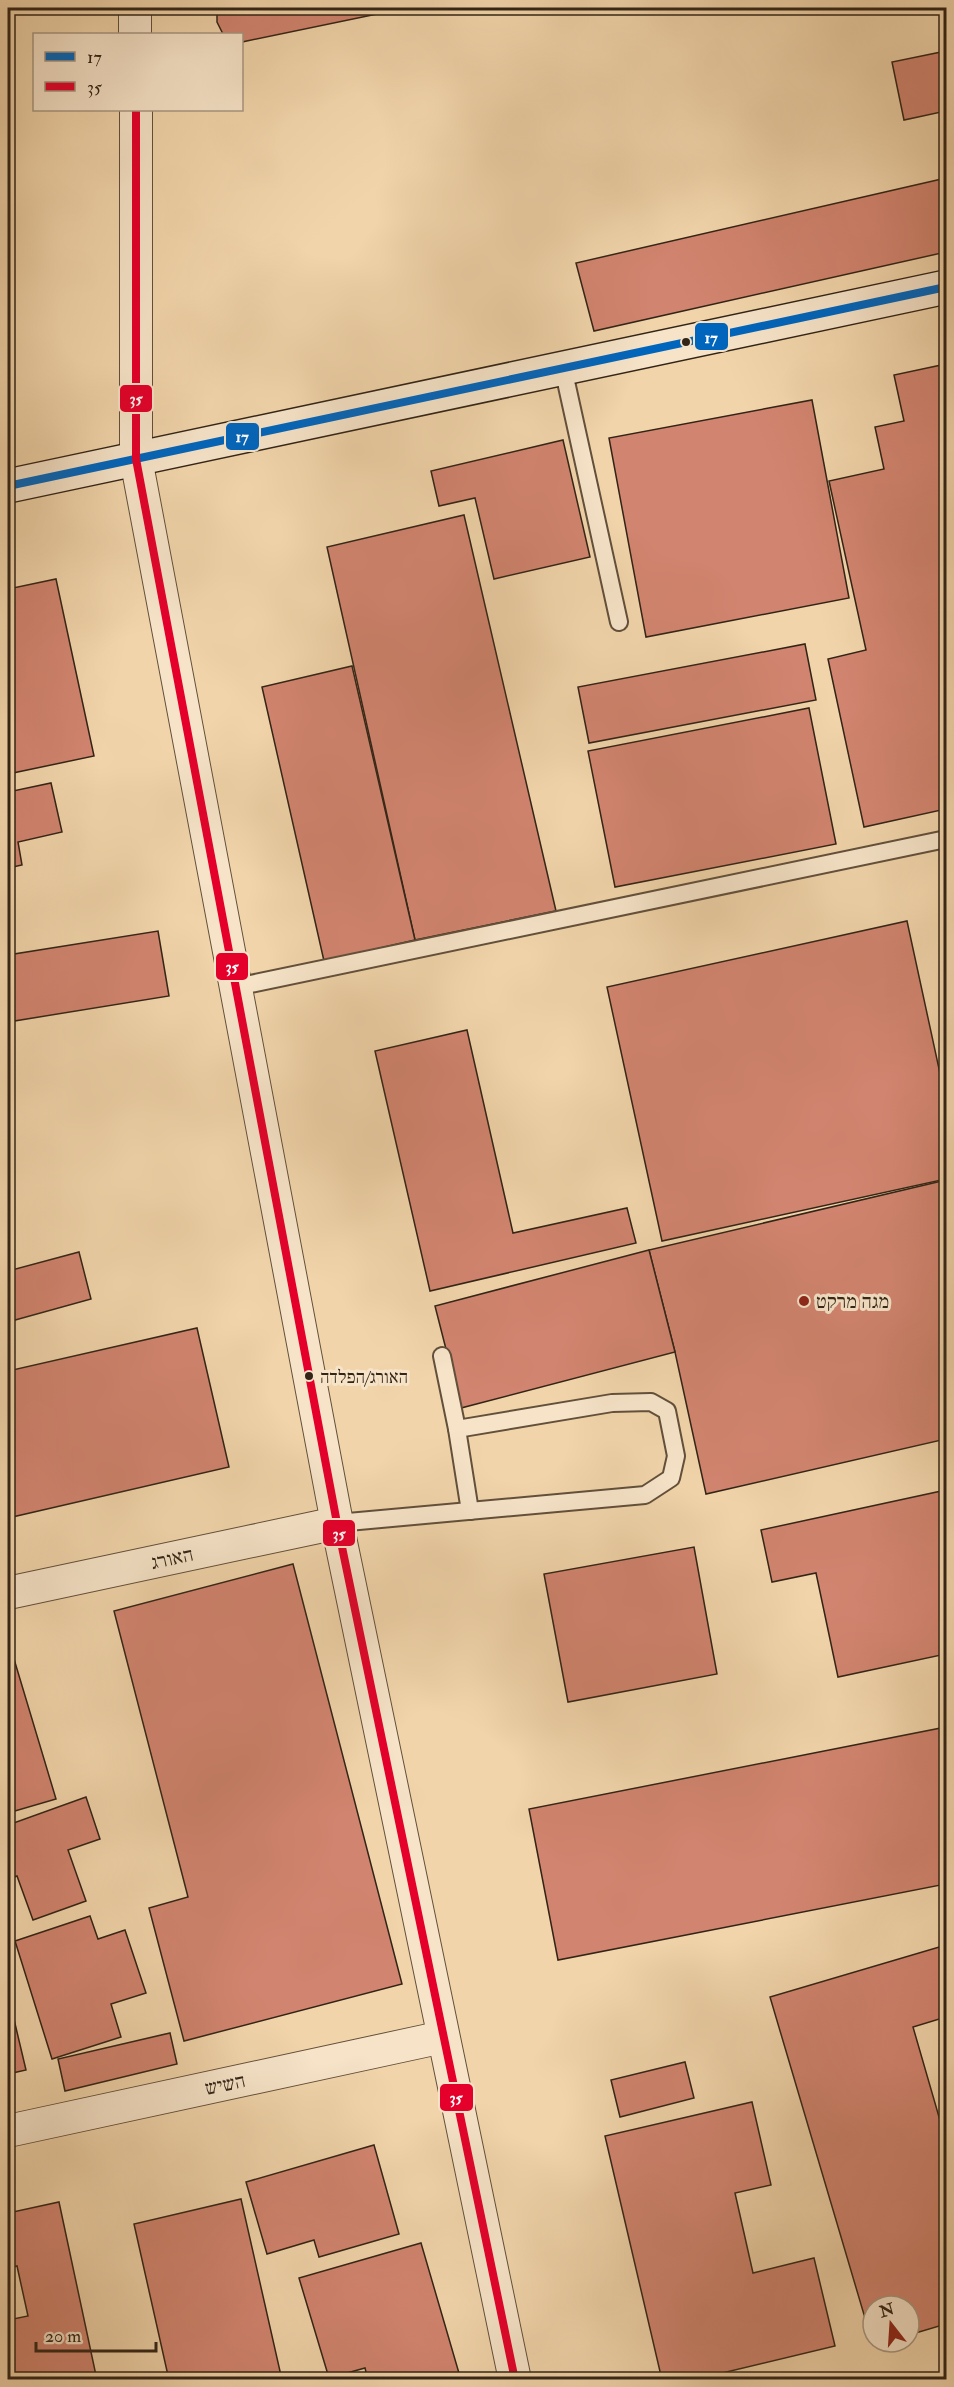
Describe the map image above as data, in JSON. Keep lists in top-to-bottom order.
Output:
{
  "streets": {
    "street": ["האורג", "השיש"]
  },
  "places": ["מגה מרקט", "האורג/הפלדה"],
  "lines": ["transit line 35", "transit line 17"],
  "legend": ["17", "35"],
  "scale_bar": "20 m",
  "north": "top"
}
